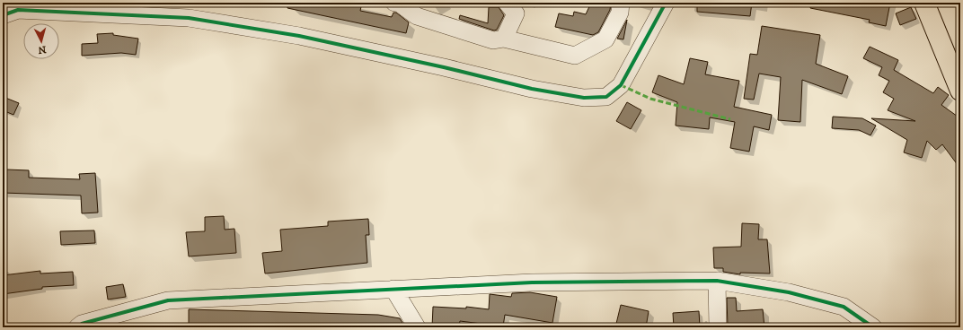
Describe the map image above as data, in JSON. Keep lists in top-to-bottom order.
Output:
{
  "north": "bottom"
}
